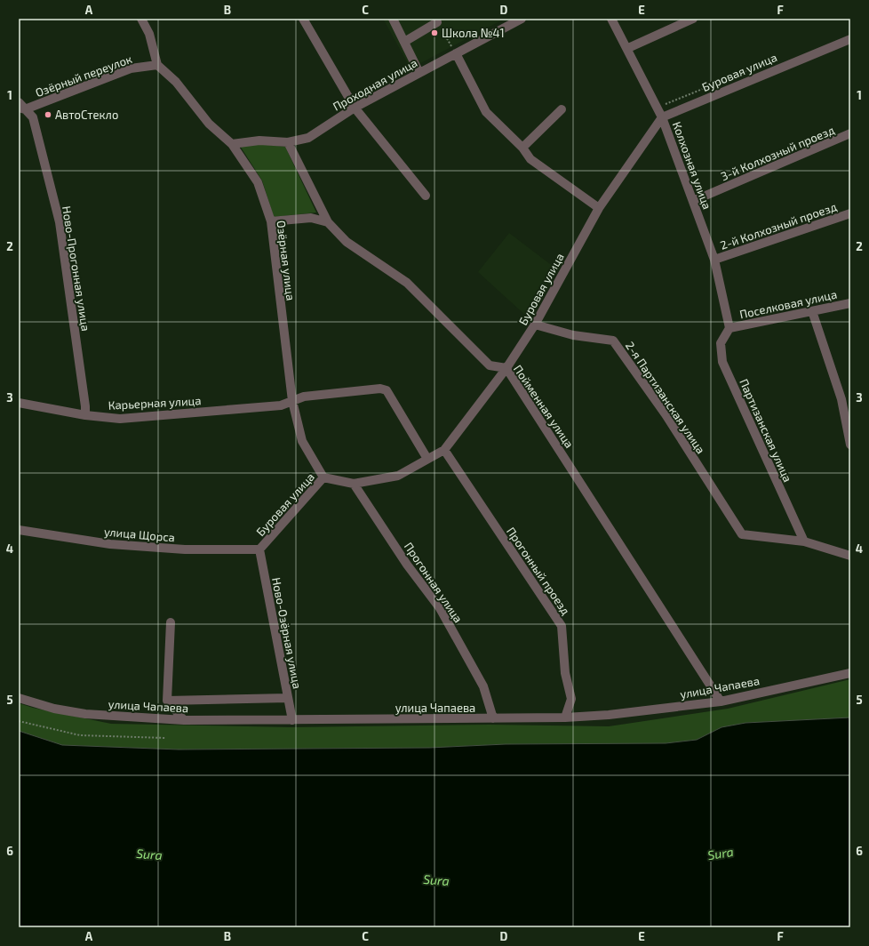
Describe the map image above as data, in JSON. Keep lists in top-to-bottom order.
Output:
{
  "streets": {
    "street": [
      "Буровая улица",
      "Озёрный переулок",
      "Проходная улица",
      "3-й Колхозный проезд",
      "Колхозная улица",
      "2-й Колхозный проезд",
      "Озёрная улица",
      "Ново-Прогонная улица",
      "Поселковая улица",
      "2-я Партизанская улица",
      "Карьерная улица",
      "Пойменная улица",
      "Партизанская улица",
      "улица Щорса",
      "Прогонный проезд",
      "Прогонная улица",
      "Ново-Озёрная улица",
      "улица Чапаева"
    ]
  },
  "crossings": [
    ["Буровая улица", "Колхозная улица"],
    ["Буровая улица", "Озёрная улица"],
    ["Буровая улица", "2-я Партизанская улица"],
    ["Буровая улица", "Карьерная улица"],
    ["Буровая улица", "Пойменная улица"],
    ["Буровая улица", "улица Щорса"],
    ["Буровая улица", "Прогонный проезд"],
    ["Буровая улица", "Прогонная улица"],
    ["Буровая улица", "Ново-Озёрная улица"],
    ["Озёрный переулок", "Озёрная улица"],
    ["Озёрный переулок", "Ново-Прогонная улица"],
    ["Проходная улица", "Озёрная улица"],
    ["3-й Колхозный проезд", "Колхозная улица"],
    ["Колхозная улица", "2-й Колхозный проезд"],
    ["Колхозная улица", "Поселковая улица"],
    ["Колхозная улица", "Партизанская улица"],
    ["Озёрная улица", "Карьерная улица"],
    ["Ново-Прогонная улица", "Карьерная улица"],
    ["Поселковая улица", "Партизанская улица"],
    ["2-я Партизанская улица", "Партизанская улица"],
    ["Пойменная улица", "улица Чапаева"],
    ["улица Щорса", "Ново-Озёрная улица"],
    ["Прогонный проезд", "улица Чапаева"],
    ["Прогонная улица", "улица Чапаева"],
    ["Ново-Озёрная улица", "улица Чапаева"]
  ],
  "water": ["Sura"],
  "places": ["Школа №41", "АвтоСтекло"],
  "grid": {
    "columns": [
      "A",
      "B",
      "C",
      "D",
      "E",
      "F"
    ],
    "rows": [
      "1",
      "2",
      "3",
      "4",
      "5",
      "6"
    ]
  }
}
